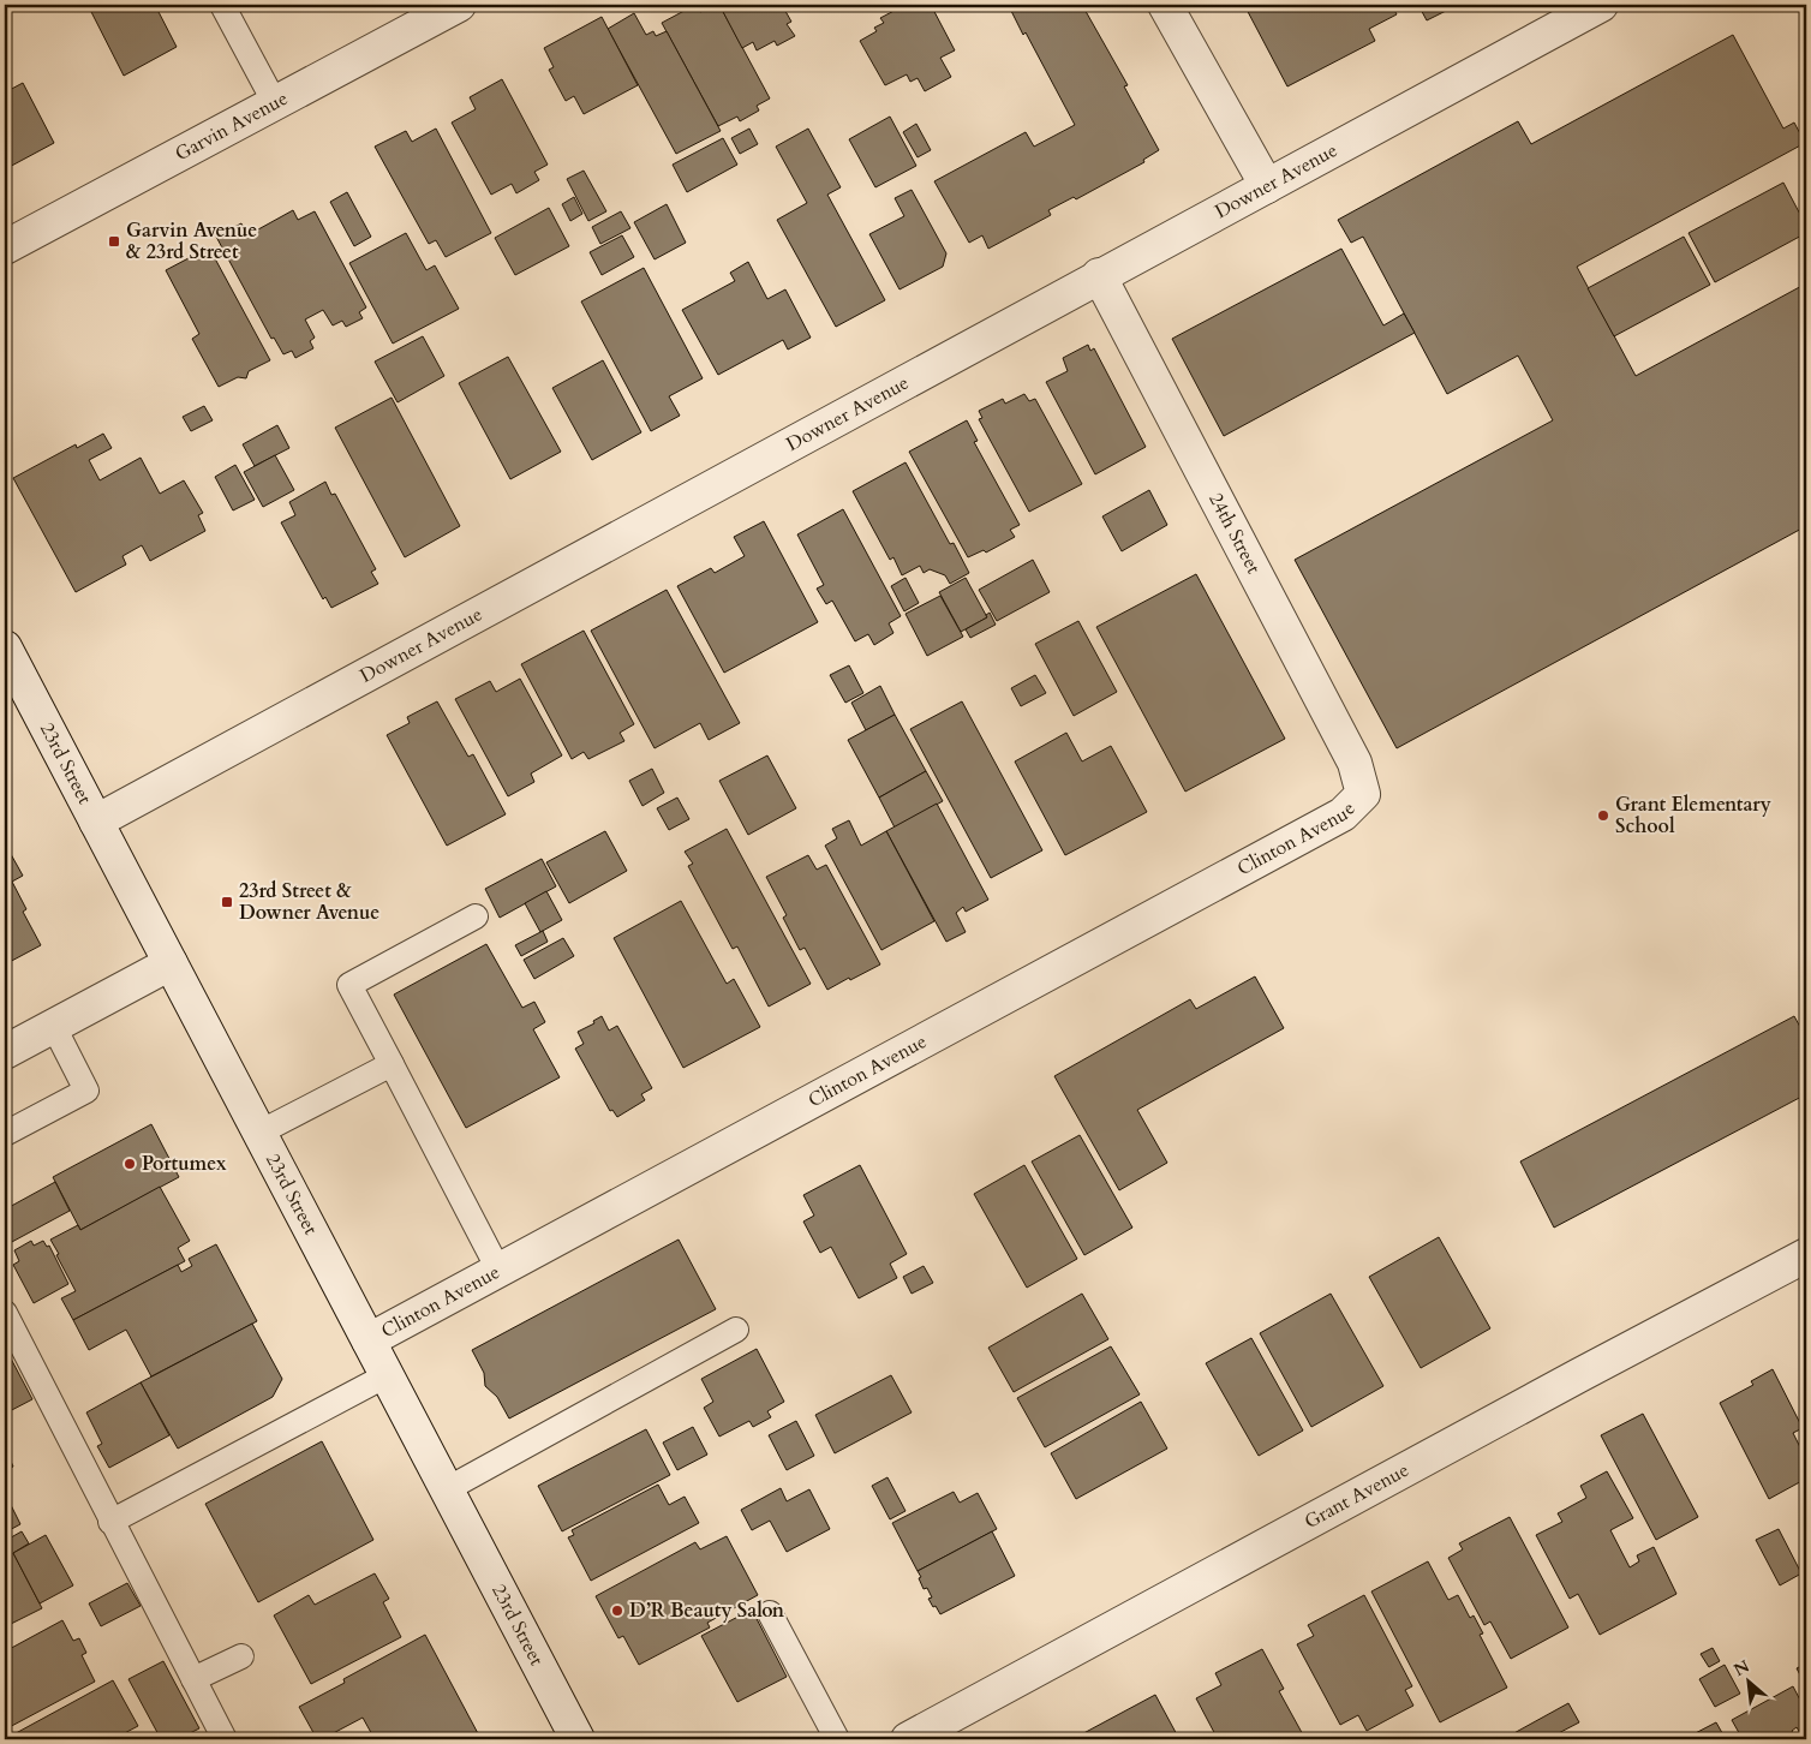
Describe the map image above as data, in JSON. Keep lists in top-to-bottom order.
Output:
{
  "streets": {
    "street": [
      "Garvin Avenue",
      "Downer Avenue",
      "24th Street",
      "23rd Street",
      "Clinton Avenue",
      "Grant Avenue"
    ]
  },
  "crossings": [
    ["Downer Avenue", "24th Street"],
    ["Downer Avenue", "23rd Street"],
    ["24th Street", "Clinton Avenue"],
    ["23rd Street", "Clinton Avenue"]
  ],
  "places": {
    "transit": ["Garvin Avenue & 23rd Street", "23rd Street & Downer Avenue"],
    "other": ["Grant Elementary School", "Portumex", "D’R Beauty Salon"]
  },
  "north": "top left"
}
